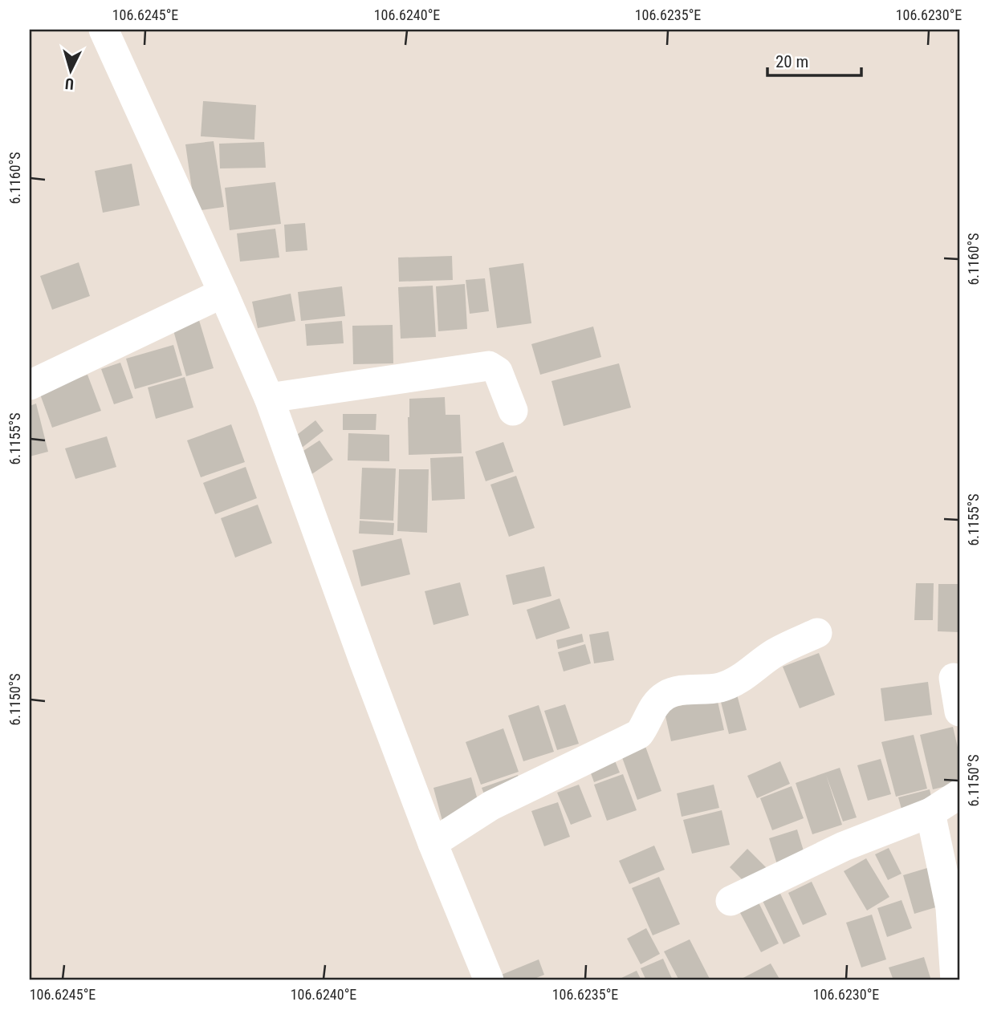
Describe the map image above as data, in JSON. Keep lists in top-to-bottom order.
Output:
{
  "scale_bar": "20 m",
  "north": "bottom",
  "coordinates": [
    "106.6245°E",
    "106.6240°E",
    "106.6235°E",
    "106.6230°E",
    "6.1160°S",
    "6.1155°S",
    "6.1150°S"
  ]
}
